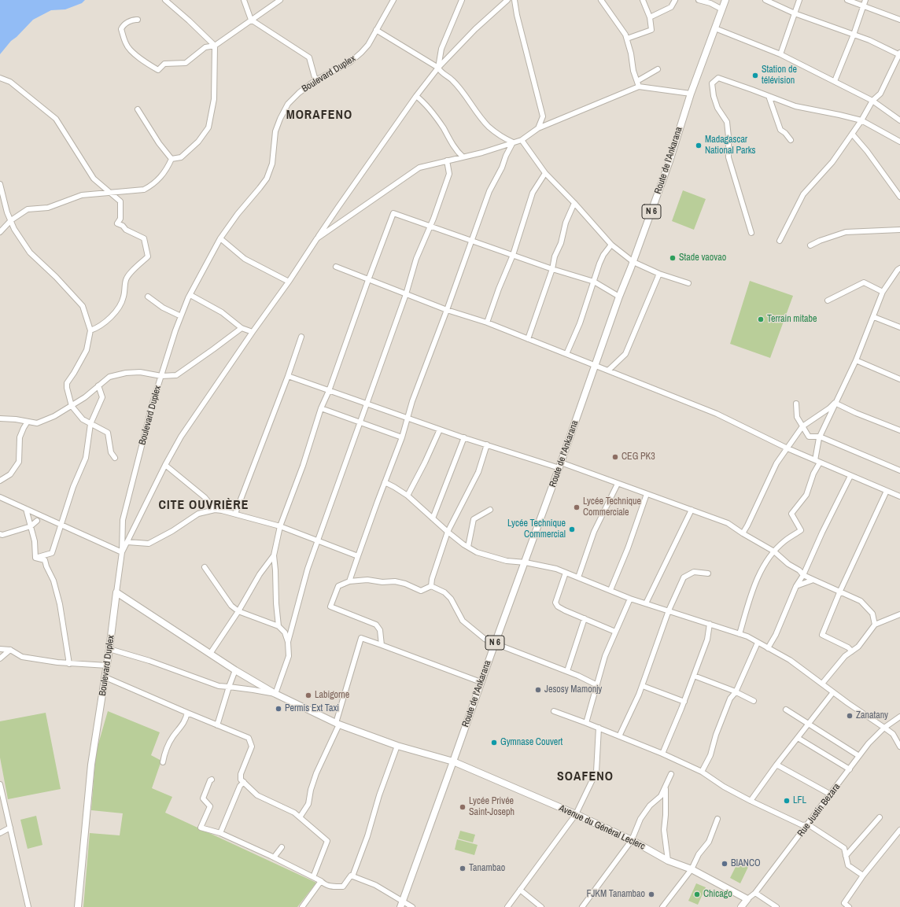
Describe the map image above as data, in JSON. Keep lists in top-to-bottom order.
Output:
{
  "streets": {
    "main road": [
      "Boulevard Duplex",
      "Route de l'Ankarana",
      "N 6",
      "Rue Justin Bezara",
      "Avenue du Général Leclerc"
    ]
  },
  "crossings": [
    ["Boulevard Duplex", "Avenue du Général Leclerc"],
    ["Route de l'Ankarana", "Avenue du Général Leclerc"],
    ["Rue Justin Bezara", "Avenue du Général Leclerc"]
  ],
  "districts": ["MORAFENO", "CITE OUVRIÈRE", "SOAFENO"],
  "places": [
    "Station de télévision",
    "Madagascar National Parks",
    "Stade vaovao",
    "Terrain mitabe",
    "CEG PK3",
    "Lycée Technique Commerciale",
    "Lycée Technique Commercial",
    "Jesosy Mamonjy",
    "Labigorne",
    "Permis Ext Taxi",
    "Zanatany",
    "Gymnase Couvert",
    "LFL",
    "Lycée Privée Saint-Joseph",
    "BIANCO",
    "Tanambao",
    "FJKM Tanambao",
    "Chicago"
  ]
}
